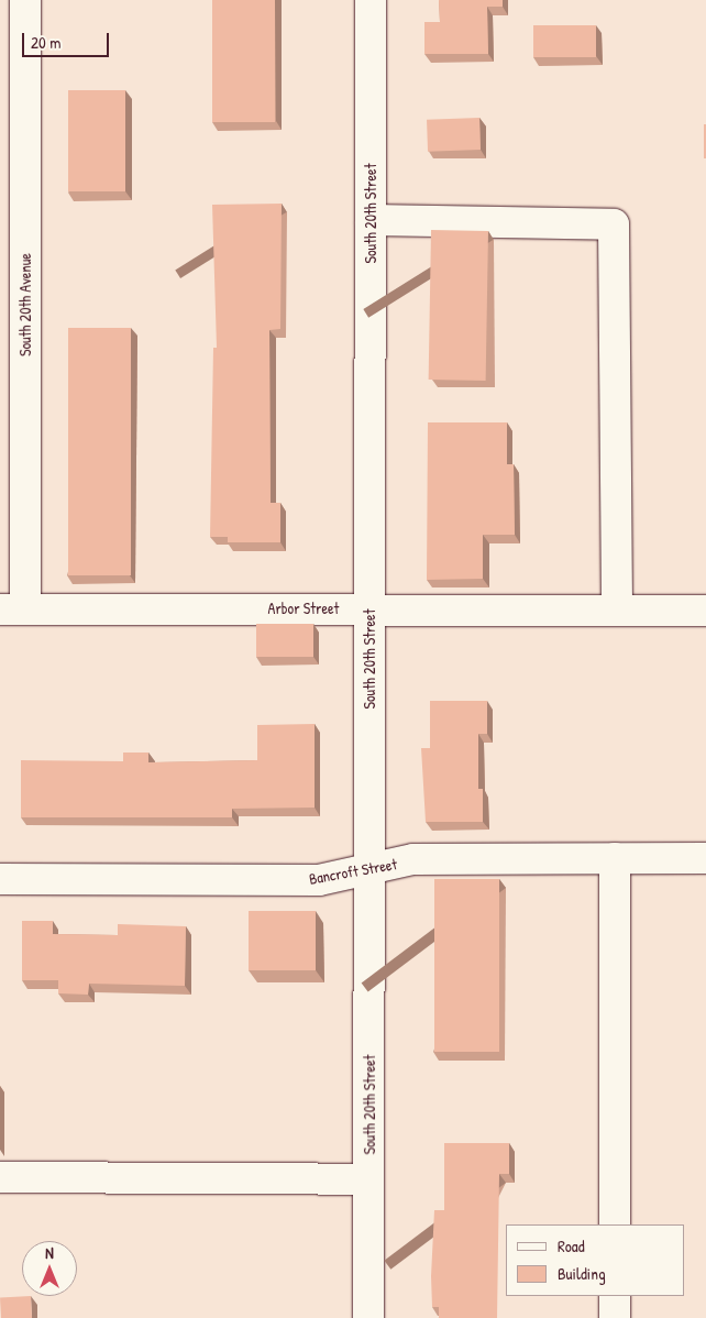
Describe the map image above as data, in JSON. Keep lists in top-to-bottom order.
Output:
{
  "streets": {
    "street": [
      "South 20th Street",
      "South 20th Avenue",
      "Arbor Street",
      "Bancroft Street"
    ]
  },
  "crossings": [
    ["South 20th Street", "Arbor Street"],
    ["South 20th Street", "Bancroft Street"],
    ["South 20th Avenue", "Arbor Street"]
  ],
  "legend": ["Road", "Building"],
  "scale_bar": "20 m",
  "north": "top"
}
